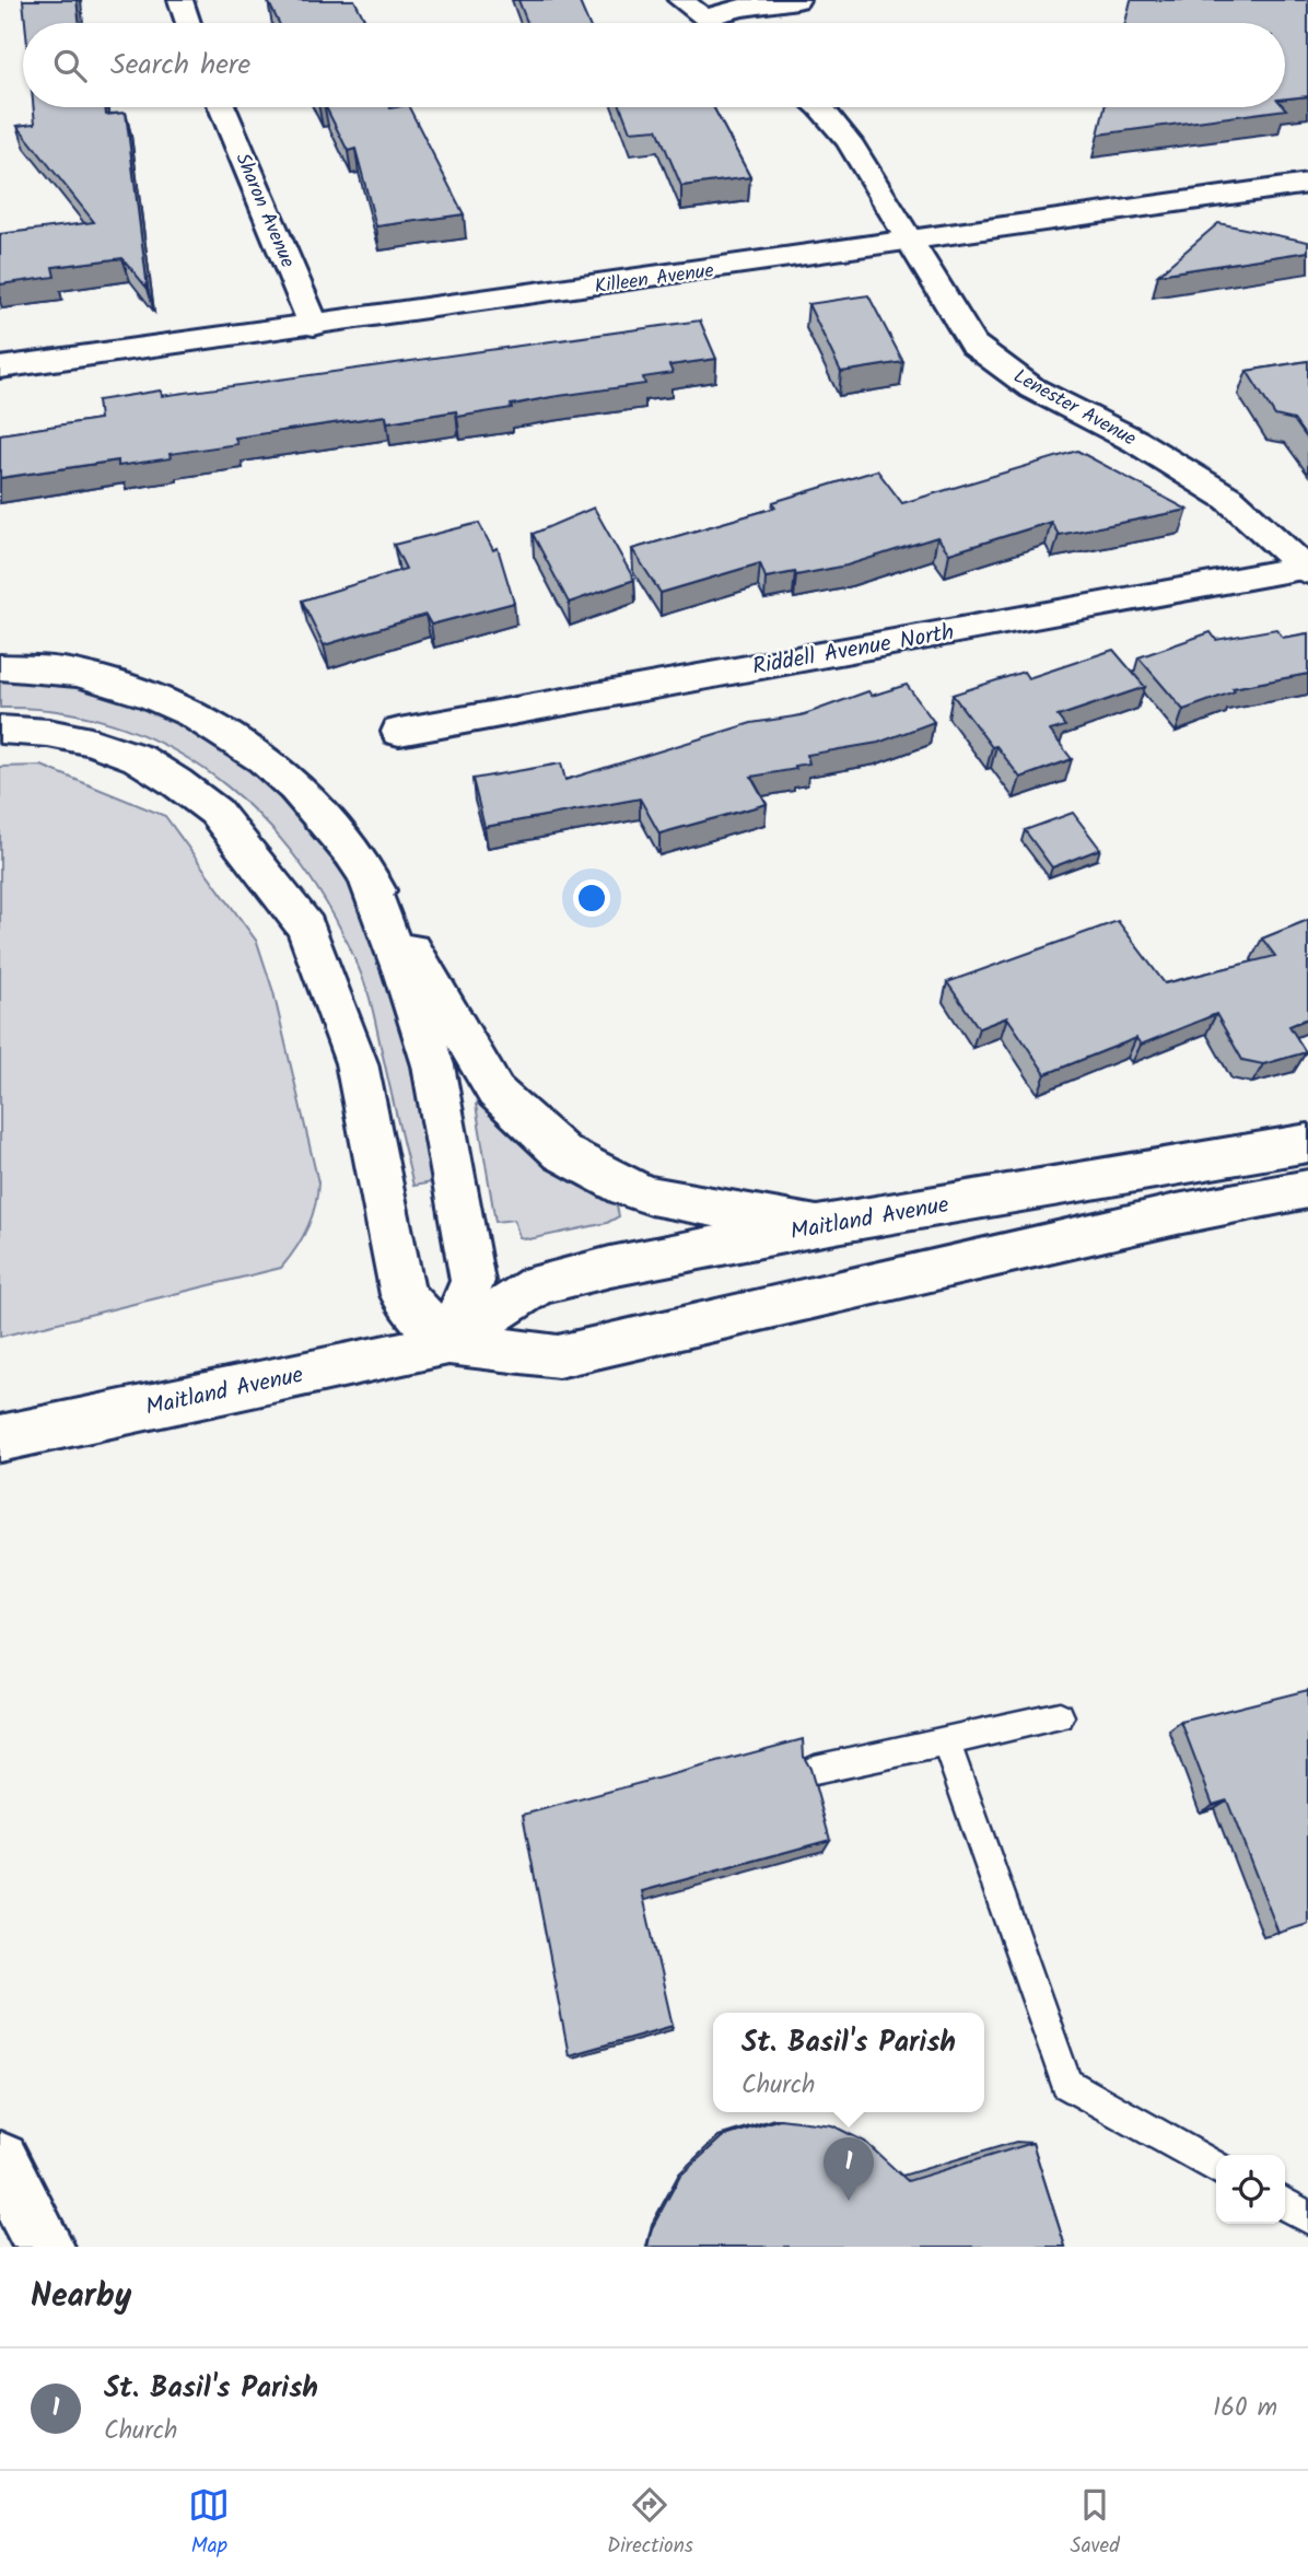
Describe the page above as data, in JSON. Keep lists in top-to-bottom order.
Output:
{
  "streets": {
    "main road": [
      "Sharon Avenue",
      "Killeen Avenue",
      "Lenester Avenue",
      "Riddell Avenue North",
      "Maitland Avenue"
    ]
  },
  "crossings": [
    ["Sharon Avenue", "Killeen Avenue"],
    ["Killeen Avenue", "Lenester Avenue"],
    ["Lenester Avenue", "Riddell Avenue North"]
  ],
  "page": {
    "search": "Search here",
    "popup": ["St. Basil's Parish", "Church"],
    "pins": "1",
    "heading": "Nearby",
    "list": [
      {
        "mark": "1",
        "name": "St. Basil's Parish",
        "note": "Church",
        "value": "160 m"
      }
    ],
    "nav": ["Map", "Directions", "Saved"]
  }
}
